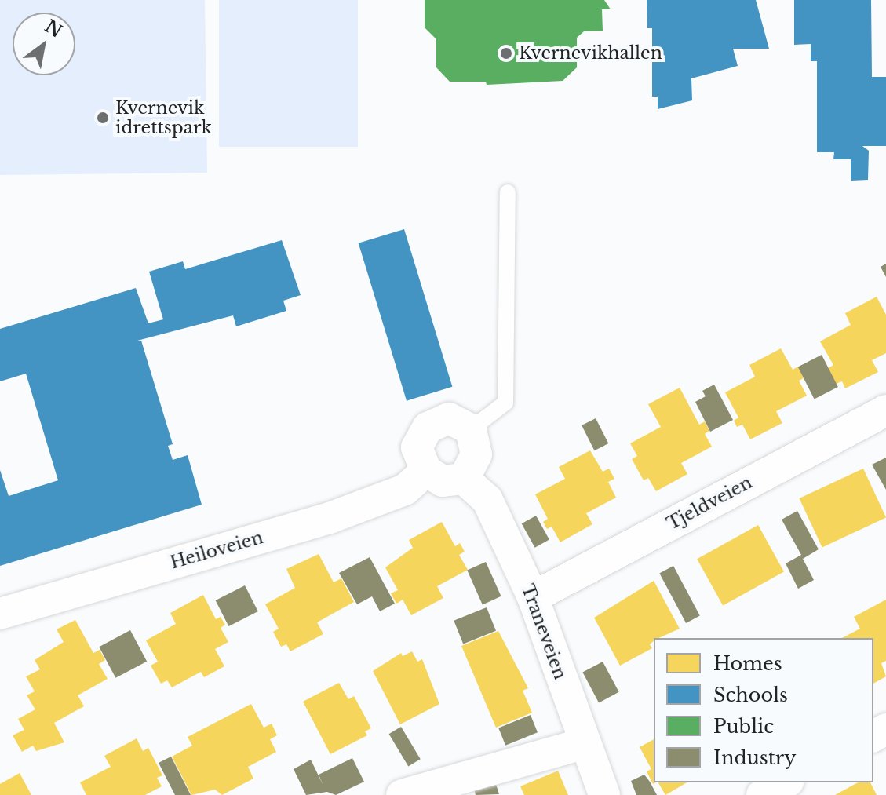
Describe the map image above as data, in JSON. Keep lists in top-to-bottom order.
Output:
{
  "streets": {
    "street": ["Tjeldveien", "Heiloveien", "Traneveien"]
  },
  "crossings": [
    ["Tjeldveien", "Traneveien"],
    ["Heiloveien", "Traneveien"]
  ],
  "places": ["Kvernevikhallen", "Kvernevik idrettspark"],
  "legend": [
    "Homes",
    "Schools",
    "Public",
    "Industry"
  ],
  "north": "top right"
}
